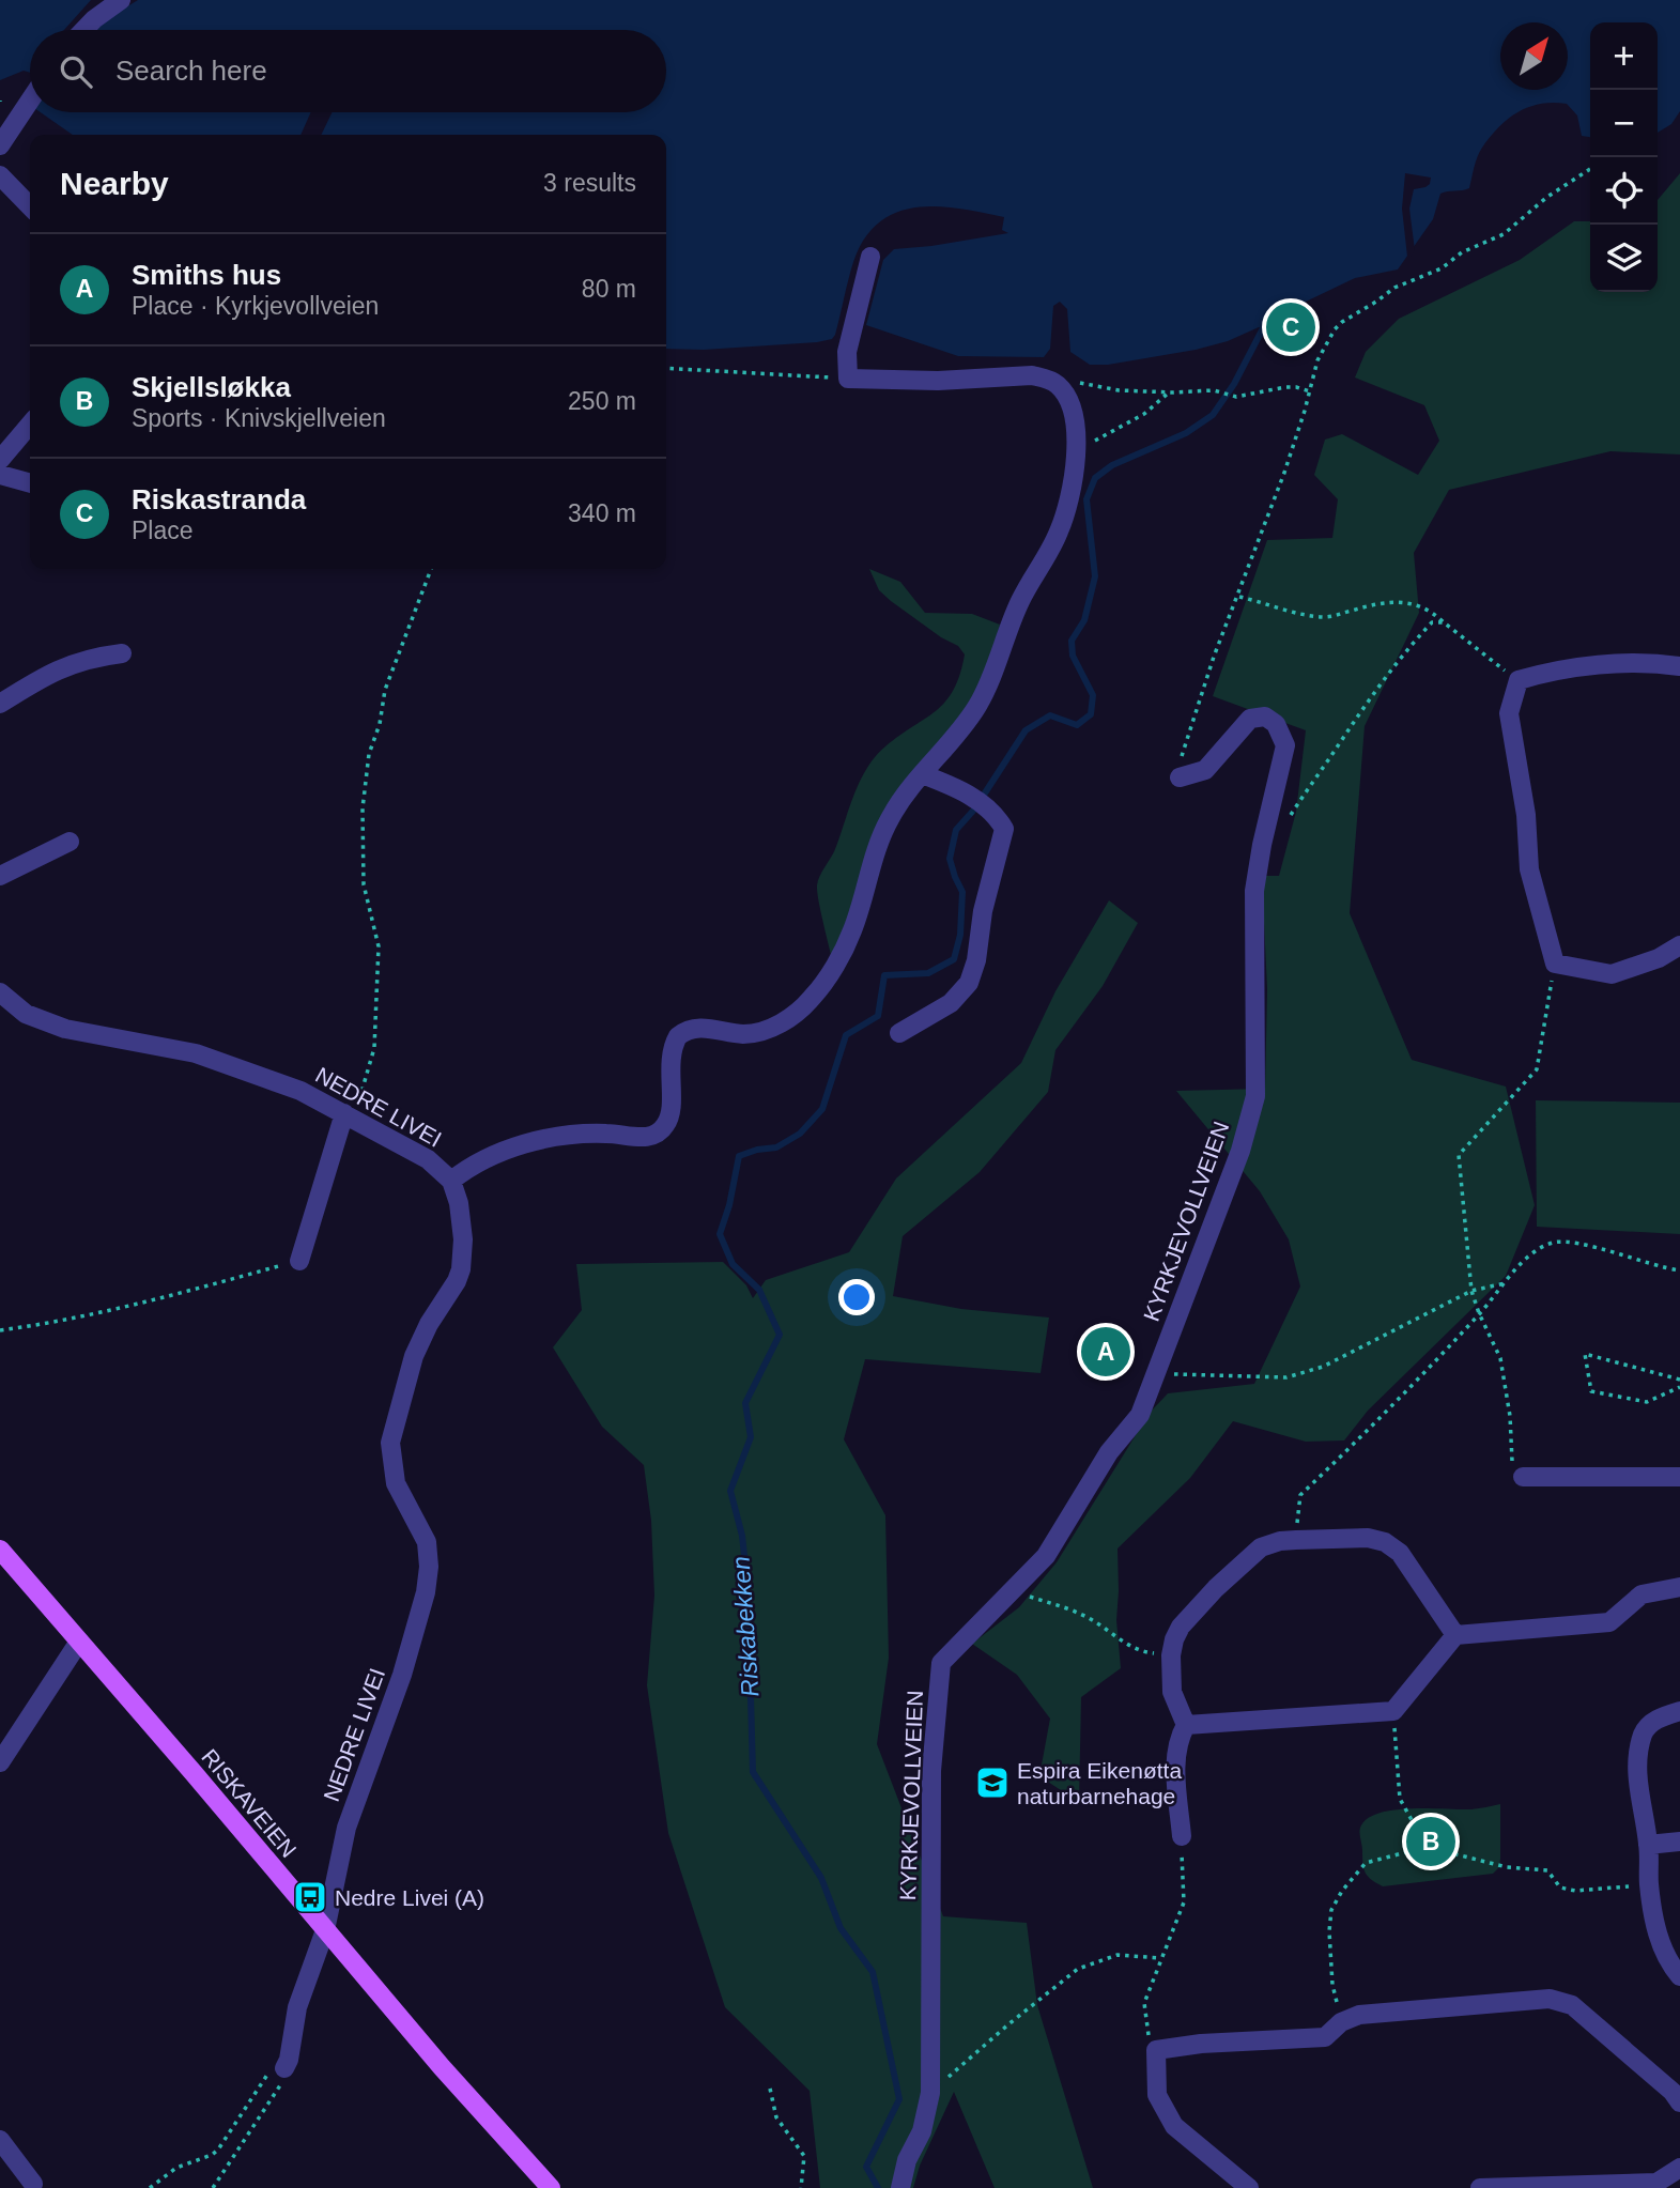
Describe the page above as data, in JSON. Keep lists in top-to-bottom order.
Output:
{
  "streets": {
    "main road": ["RISKAVEIEN"],
    "street": ["NEDRE LIVEI", "KYRKJEVOLLVEIEN"]
  },
  "crossings": [
    ["NEDRE LIVEI", "RISKAVEIEN"]
  ],
  "water": ["Riskabekken"],
  "places": {
    "school or university": ["Espira Eikenøtta naturbarnehage"],
    "bus stop": ["Nedre Livei (A)"]
  },
  "north": "top right",
  "page": {
    "map_buttons": ["+", "−"],
    "search": "Search here",
    "heading": ["Nearby", "3 results"],
    "list": [
      {
        "mark": "A",
        "name": "Smiths hus",
        "note": "Place · Kyrkjevollveien",
        "value": "80 m"
      },
      {
        "mark": "B",
        "name": "Skjellsløkka",
        "note": "Sports · Knivskjellveien",
        "value": "250 m"
      },
      {
        "mark": "C",
        "name": "Riskastranda",
        "note": "Place",
        "value": "340 m"
      }
    ],
    "pins": ["C", "A", "B"]
  }
}
